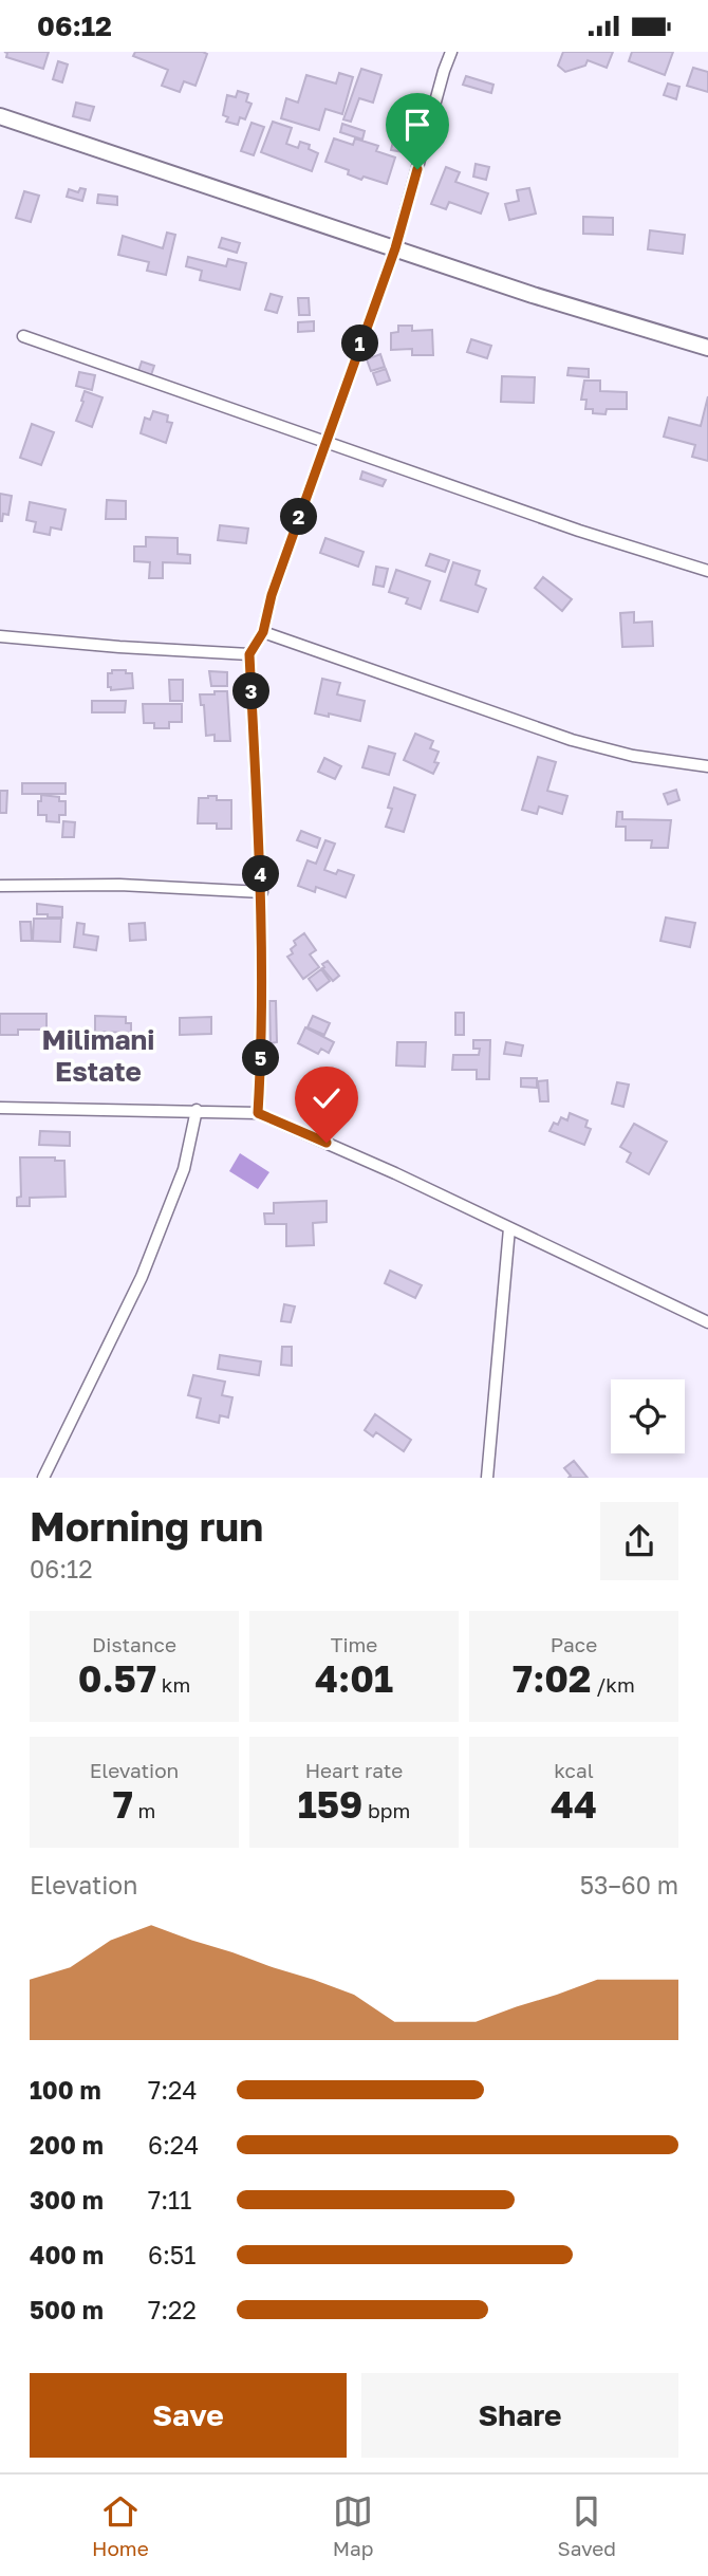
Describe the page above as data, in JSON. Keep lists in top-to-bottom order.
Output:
{
  "districts": ["Milimani Estate"],
  "page": {
    "status": "06:12",
    "pins": [
      "1",
      "2",
      "3",
      "4",
      "5"
    ],
    "heading": ["Morning run", "06:12"],
    "stats": [
      ["Distance", "0.57 km"],
      ["Time", "4:01"],
      ["Pace", "7:02 /km"],
      ["Elevation", "7 m"],
      ["Heart rate", "159 bpm"],
      ["kcal", "44"]
    ],
    "chart": ["Elevation", "53–60 m"],
    "list": [
      {
        "name": "100 m",
        "note": "7:24"
      },
      {
        "name": "200 m",
        "note": "6:24"
      },
      {
        "name": "300 m",
        "note": "7:11"
      },
      {
        "name": "400 m",
        "note": "6:51"
      },
      {
        "name": "500 m",
        "note": "7:22"
      }
    ],
    "buttons": ["Save", "Share"],
    "tabs": ["Home", "Map", "Saved"]
  }
}
